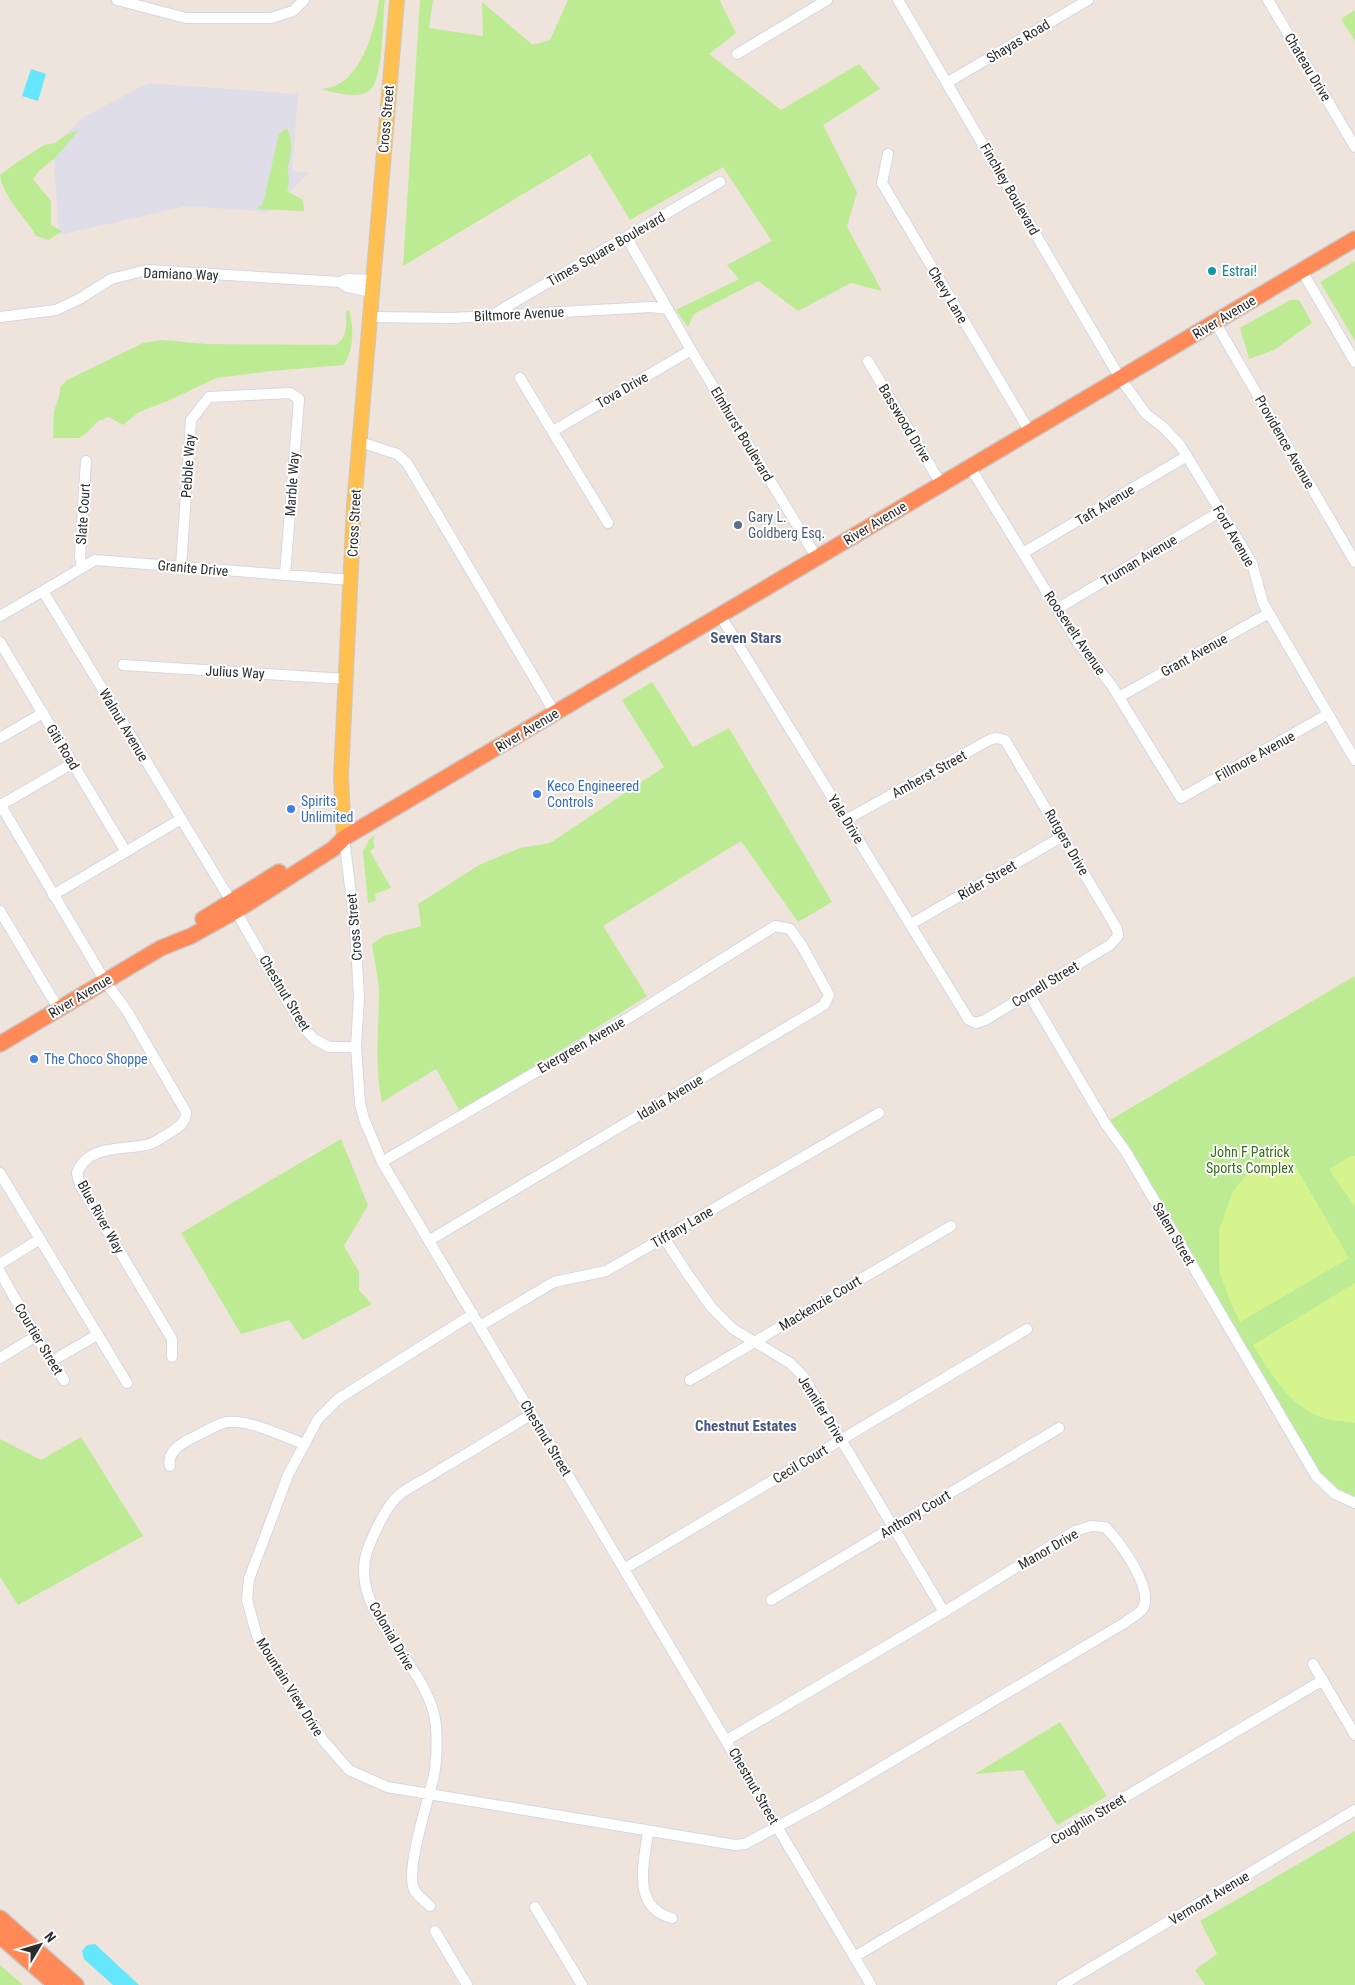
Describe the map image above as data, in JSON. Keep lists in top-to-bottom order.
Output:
{
  "streets": {
    "highway": ["River Avenue"],
    "main road": ["Cross Street"],
    "street": [
      "Shayas Road",
      "Chateau Drive",
      "Finchley Boulevard",
      "Times Square Boulevard",
      "Damiano Way",
      "Chevy Lane",
      "Biltmore Avenue",
      "Tova Drive",
      "Basswood Drive",
      "Elmhurst Boulevard",
      "Providence Avenue",
      "Pebble Way",
      "Marble Way",
      "Taft Avenue",
      "Slate Court",
      "Ford Avenue",
      "Truman Avenue",
      "Granite Drive",
      "Roosevelt Avenue",
      "Grant Avenue",
      "Julius Way",
      "Walnut Avenue",
      "Giti Road",
      "Fillmore Avenue",
      "Amherst Street",
      "Yale Drive",
      "Rutgers Drive",
      "Rider Street",
      "Cornell Street",
      "Chestnut Street",
      "Evergreen Avenue",
      "Idalia Avenue",
      "Blue River Way",
      "Tiffany Lane",
      "Salem Street",
      "Mackenzie Court",
      "Courtier Street",
      "Jennifer Drive",
      "Cecil Court",
      "Anthony Court",
      "Manor Drive",
      "Colonial Drive",
      "Mountain View Drive",
      "Coughlin Street",
      "Vermont Avenue"
    ]
  },
  "crossings": [
    ["Shayas Road", "Finchley Boulevard"],
    ["Cross Street", "Damiano Way"],
    ["Cross Street", "Biltmore Avenue"],
    ["Cross Street", "River Avenue"],
    ["Cross Street", "Granite Drive"],
    ["Cross Street", "Julius Way"],
    ["Cross Street", "Chestnut Street"],
    ["Finchley Boulevard", "River Avenue"],
    ["Finchley Boulevard", "Ford Avenue"],
    ["Times Square Boulevard", "Biltmore Avenue"],
    ["Times Square Boulevard", "Elmhurst Boulevard"],
    ["Chevy Lane", "River Avenue"],
    ["Biltmore Avenue", "Elmhurst Boulevard"],
    ["River Avenue", "Basswood Drive"],
    ["River Avenue", "Elmhurst Boulevard"],
    ["River Avenue", "Providence Avenue"],
    ["River Avenue", "Ford Avenue"],
    ["River Avenue", "Roosevelt Avenue"],
    ["River Avenue", "Walnut Avenue"],
    ["River Avenue", "Yale Drive"],
    ["River Avenue", "Chestnut Street"],
    ["River Avenue", "Blue River Way"],
    ["Tova Drive", "Elmhurst Boulevard"],
    ["Pebble Way", "Marble Way"],
    ["Pebble Way", "Granite Drive"],
    ["Marble Way", "Granite Drive"],
    ["Taft Avenue", "Ford Avenue"],
    ["Taft Avenue", "Roosevelt Avenue"],
    ["Slate Court", "Granite Drive"],
    ["Ford Avenue", "Truman Avenue"],
    ["Ford Avenue", "Grant Avenue"],
    ["Ford Avenue", "Fillmore Avenue"],
    ["Truman Avenue", "Roosevelt Avenue"],
    ["Granite Drive", "Walnut Avenue"],
    ["Roosevelt Avenue", "Grant Avenue"],
    ["Roosevelt Avenue", "Fillmore Avenue"],
    ["Walnut Avenue", "Chestnut Street"],
    ["Amherst Street", "Yale Drive"],
    ["Amherst Street", "Rutgers Drive"],
    ["Yale Drive", "Rider Street"],
    ["Yale Drive", "Cornell Street"],
    ["Rutgers Drive", "Rider Street"],
    ["Rutgers Drive", "Cornell Street"],
    ["Cornell Street", "Salem Street"],
    ["Chestnut Street", "Evergreen Avenue"],
    ["Chestnut Street", "Idalia Avenue"],
    ["Chestnut Street", "Tiffany Lane"],
    ["Chestnut Street", "Cecil Court"],
    ["Chestnut Street", "Manor Drive"],
    ["Chestnut Street", "Colonial Drive"],
    ["Chestnut Street", "Mountain View Drive"],
    ["Chestnut Street", "Coughlin Street"],
    ["Evergreen Avenue", "Idalia Avenue"],
    ["Tiffany Lane", "Jennifer Drive"],
    ["Mackenzie Court", "Jennifer Drive"],
    ["Jennifer Drive", "Cecil Court"],
    ["Jennifer Drive", "Anthony Court"],
    ["Jennifer Drive", "Manor Drive"],
    ["Manor Drive", "Mountain View Drive"],
    ["Colonial Drive", "Mountain View Drive"]
  ],
  "districts": ["Seven Stars", "Chestnut Estates"],
  "parks": ["John F Patrick Sports Complex"],
  "places": [
    "Estrai!",
    "Gary L. Goldberg Esq.",
    "Keco Engineered Controls",
    "Spirits Unlimited",
    "The Choco Shoppe"
  ],
  "north": "top right"
}
